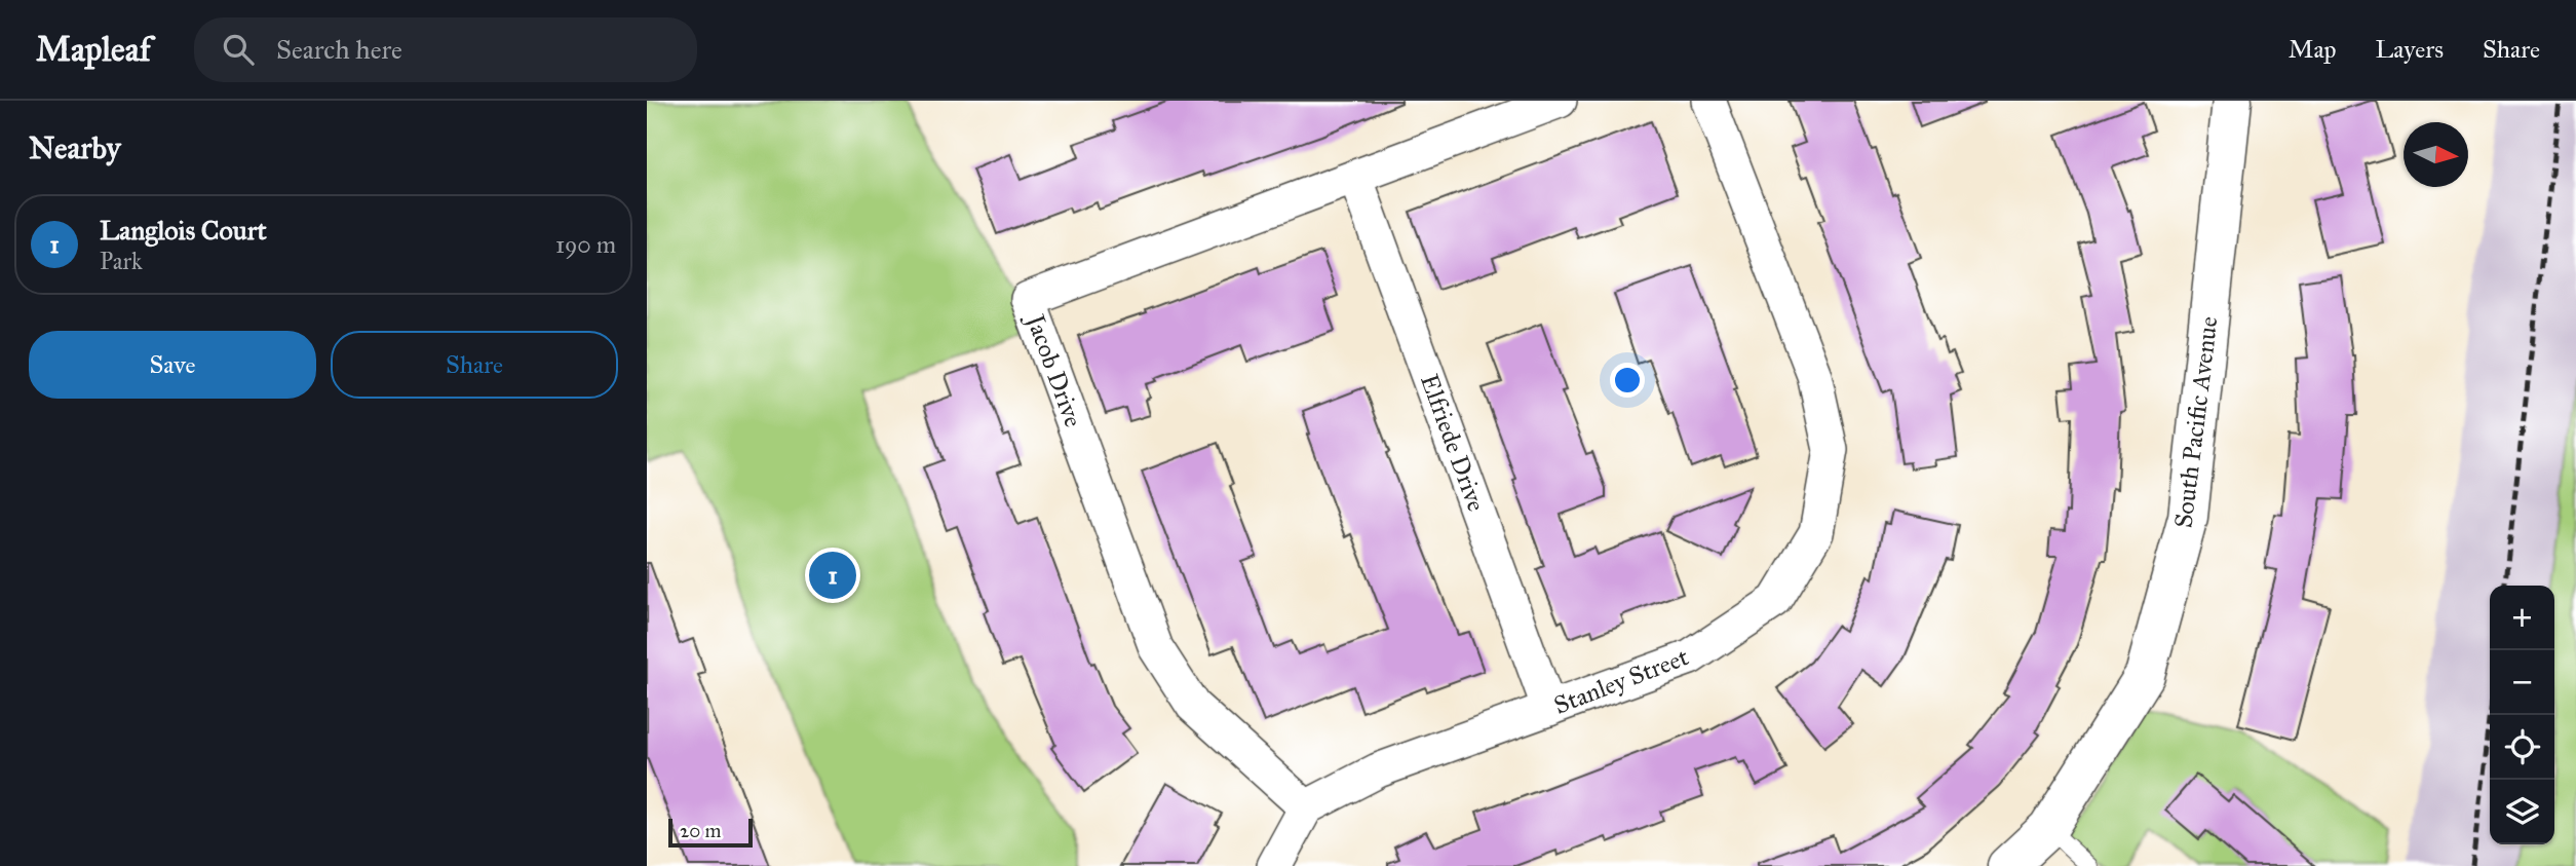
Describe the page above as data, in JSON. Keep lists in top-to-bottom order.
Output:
{
  "streets": {
    "street": [
      "Jacob Drive",
      "South Pacific Avenue",
      "Elfriede Drive",
      "Stanley Street"
    ]
  },
  "crossings": [
    ["Jacob Drive", "Elfriede Drive"],
    ["Jacob Drive", "Stanley Street"],
    ["Elfriede Drive", "Stanley Street"]
  ],
  "scale_bar": "20 m",
  "north": "right",
  "page": {
    "header": "Mapleaf",
    "search": "Search here",
    "nav": ["Map", "Layers", "Share"],
    "heading": "Nearby",
    "list": [
      {
        "mark": "1",
        "name": "Langlois Court",
        "note": "Park",
        "value": "190 m"
      }
    ],
    "buttons": ["Save", "Share"],
    "pins": "1",
    "map_buttons": ["+", "−"],
    "scale": "20 m"
  }
}
